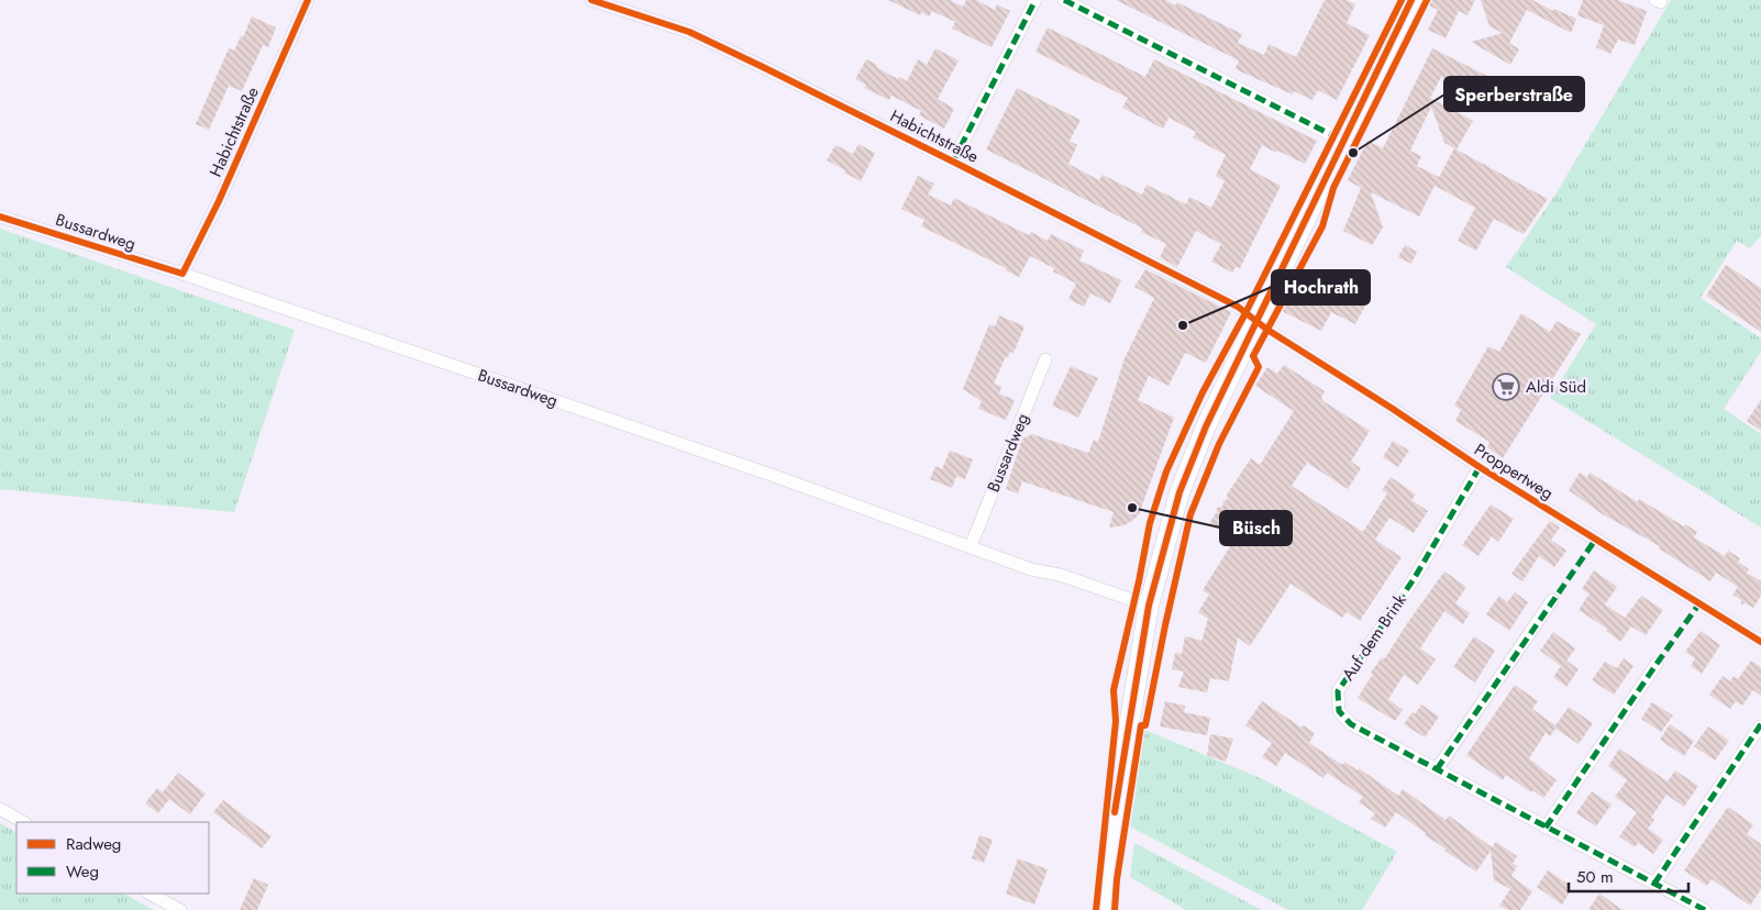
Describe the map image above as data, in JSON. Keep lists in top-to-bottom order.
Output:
{
  "streets": {
    "street": [
      "Habichtstraße",
      "Bussardweg",
      "Proppertweg",
      "Auf dem Brink"
    ]
  },
  "crossings": [
    ["Habichtstraße", "Bussardweg"],
    ["Habichtstraße", "Proppertweg"],
    ["Proppertweg", "Auf dem Brink"]
  ],
  "places": {
    "other": ["Sperberstraße", "Hochrath", "Büsch"],
    "supermarket": ["Aldi Süd"]
  },
  "legend": ["Radweg", "Weg"],
  "scale_bar": "50 m"
}
